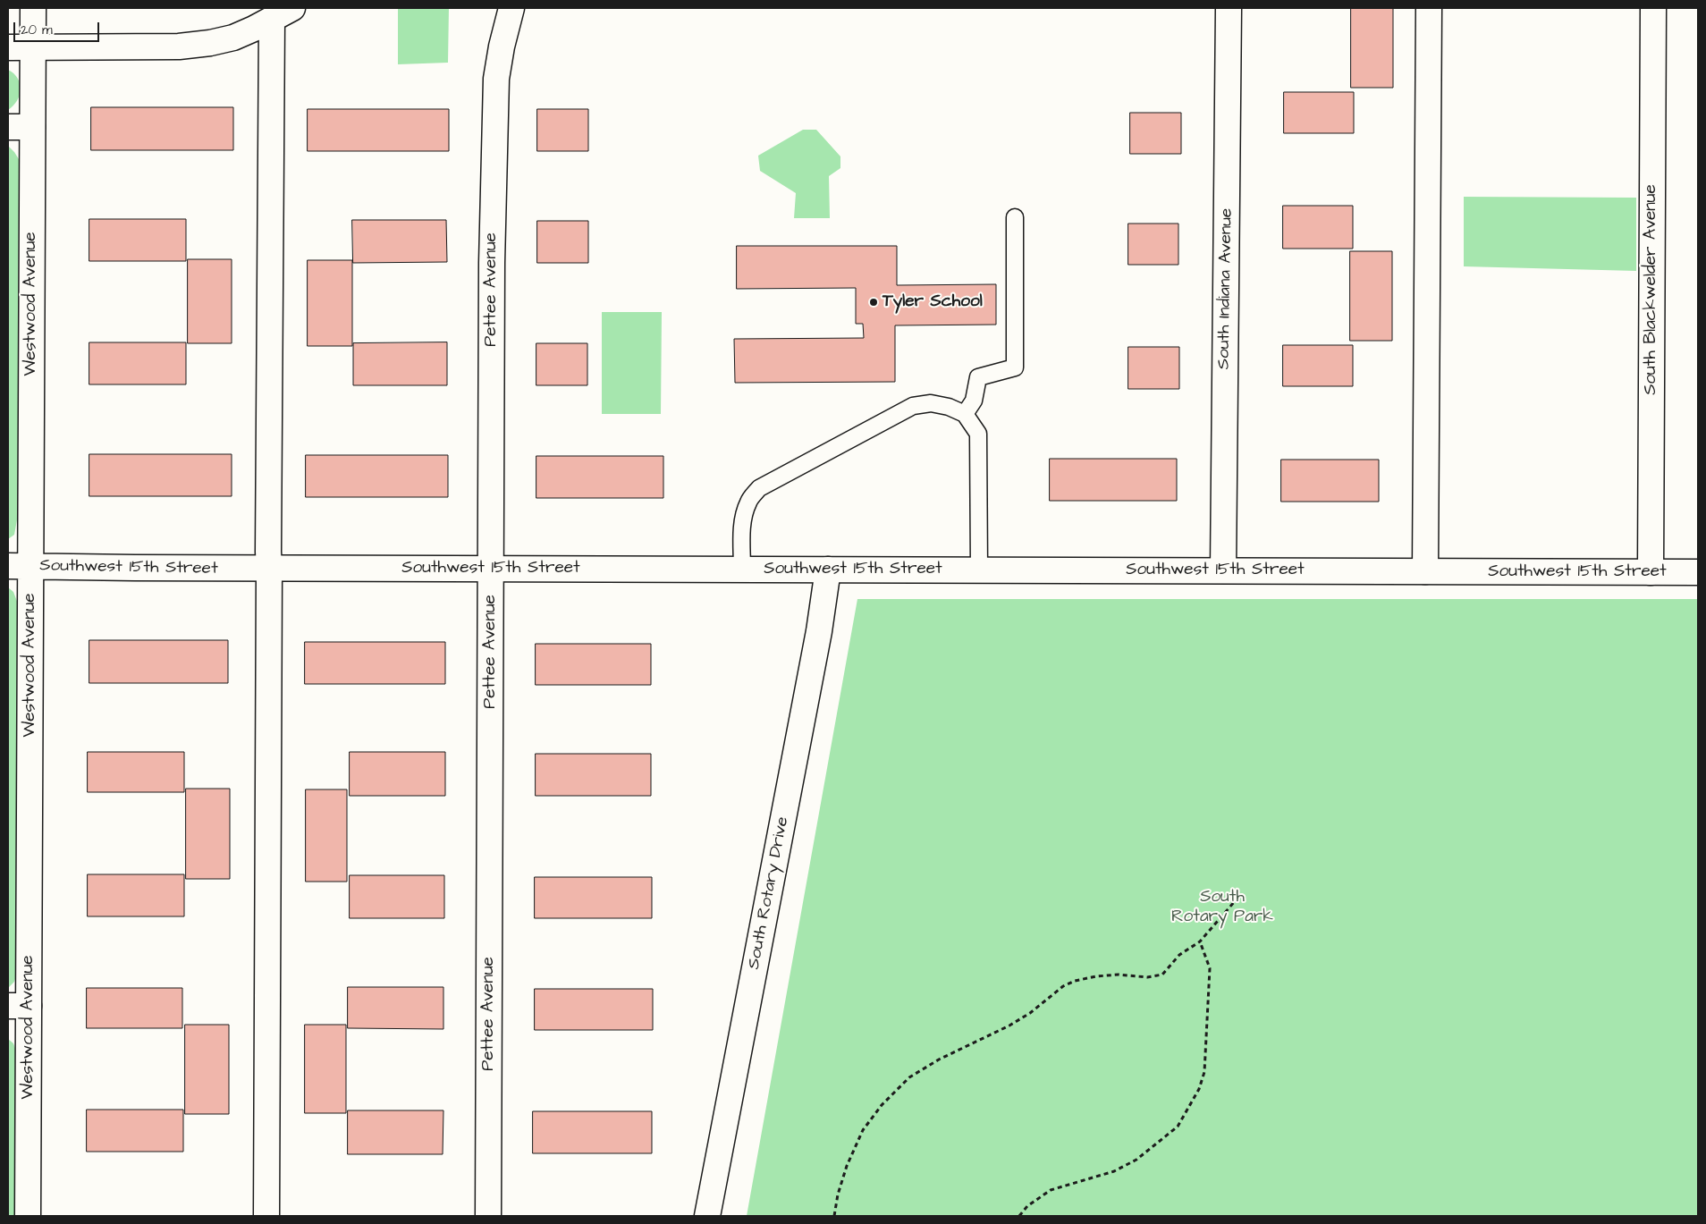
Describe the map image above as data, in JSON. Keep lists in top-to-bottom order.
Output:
{
  "streets": {
    "street": [
      "South Indiana Avenue",
      "Pettee Avenue",
      "South Blackwelder Avenue",
      "Westwood Avenue",
      "Southwest 15th Street",
      "South Rotary Drive"
    ]
  },
  "crossings": [
    ["South Indiana Avenue", "Southwest 15th Street"],
    ["Pettee Avenue", "Southwest 15th Street"],
    ["South Blackwelder Avenue", "Southwest 15th Street"],
    ["Westwood Avenue", "Southwest 15th Street"],
    ["Southwest 15th Street", "South Rotary Drive"]
  ],
  "parks": ["South Rotary Park"],
  "places": ["Tyler School"],
  "scale_bar": "20 m"
}
